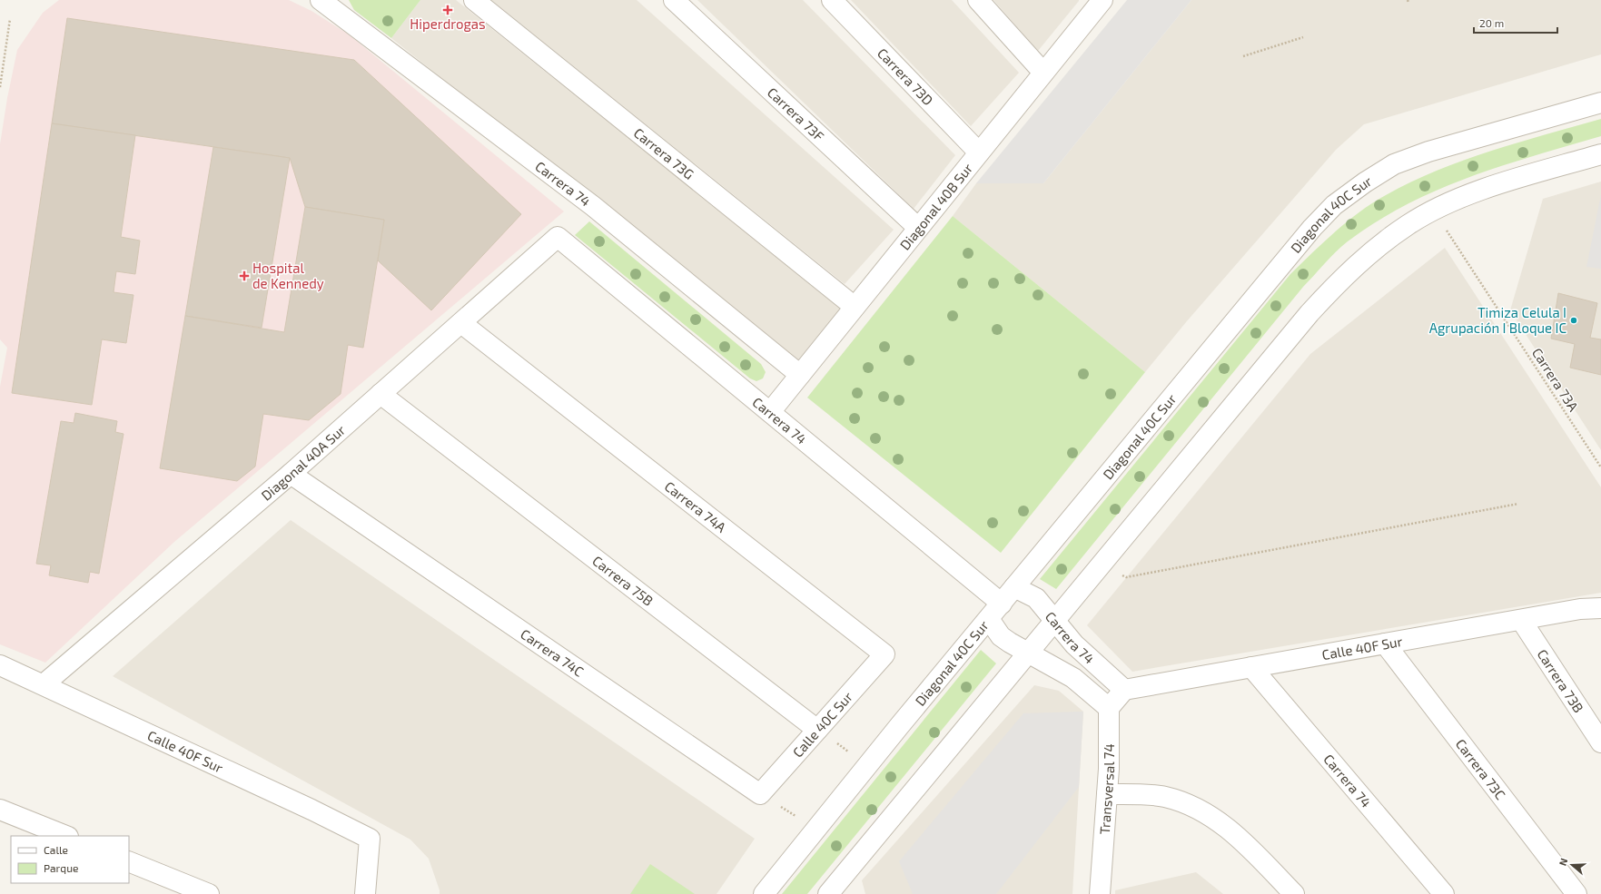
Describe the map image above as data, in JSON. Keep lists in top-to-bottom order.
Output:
{
  "streets": {
    "street": [
      "Carrera 73D",
      "Carrera 73F",
      "Carrera 73G",
      "Carrera 74",
      "Diagonal 40B Sur",
      "Diagonal 40C Sur",
      "Diagonal 40A Sur",
      "Carrera 74A",
      "Carrera 75B",
      "Calle 40F Sur",
      "Carrera 74C",
      "Carrera 73B",
      "Calle 40C Sur",
      "Carrera 73C",
      "Transversal 74"
    ],
    "path": ["Carrera 73A"]
  },
  "crossings": [
    ["Carrera 73D", "Diagonal 40B Sur"],
    ["Carrera 73F", "Diagonal 40B Sur"],
    ["Carrera 73G", "Diagonal 40B Sur"],
    ["Carrera 74", "Diagonal 40B Sur"],
    ["Carrera 74", "Diagonal 40C Sur"],
    ["Carrera 74", "Diagonal 40A Sur"],
    ["Carrera 74", "Calle 40F Sur"],
    ["Carrera 74", "Transversal 74"],
    ["Diagonal 40A Sur", "Carrera 74A"],
    ["Diagonal 40A Sur", "Carrera 75B"],
    ["Diagonal 40A Sur", "Calle 40F Sur"],
    ["Diagonal 40A Sur", "Carrera 74C"],
    ["Carrera 74A", "Calle 40C Sur"],
    ["Carrera 75B", "Calle 40C Sur"],
    ["Calle 40F Sur", "Carrera 73B"],
    ["Calle 40F Sur", "Carrera 73C"],
    ["Carrera 74C", "Calle 40C Sur"]
  ],
  "places": {
    "health": ["Hiperdrogas", "Hospital de Kennedy"],
    "other": ["Timiza Celula I Agrupación I Bloque IC"]
  },
  "legend": ["Calle", "Parque"],
  "scale_bar": "20 m",
  "north": "left"
}
